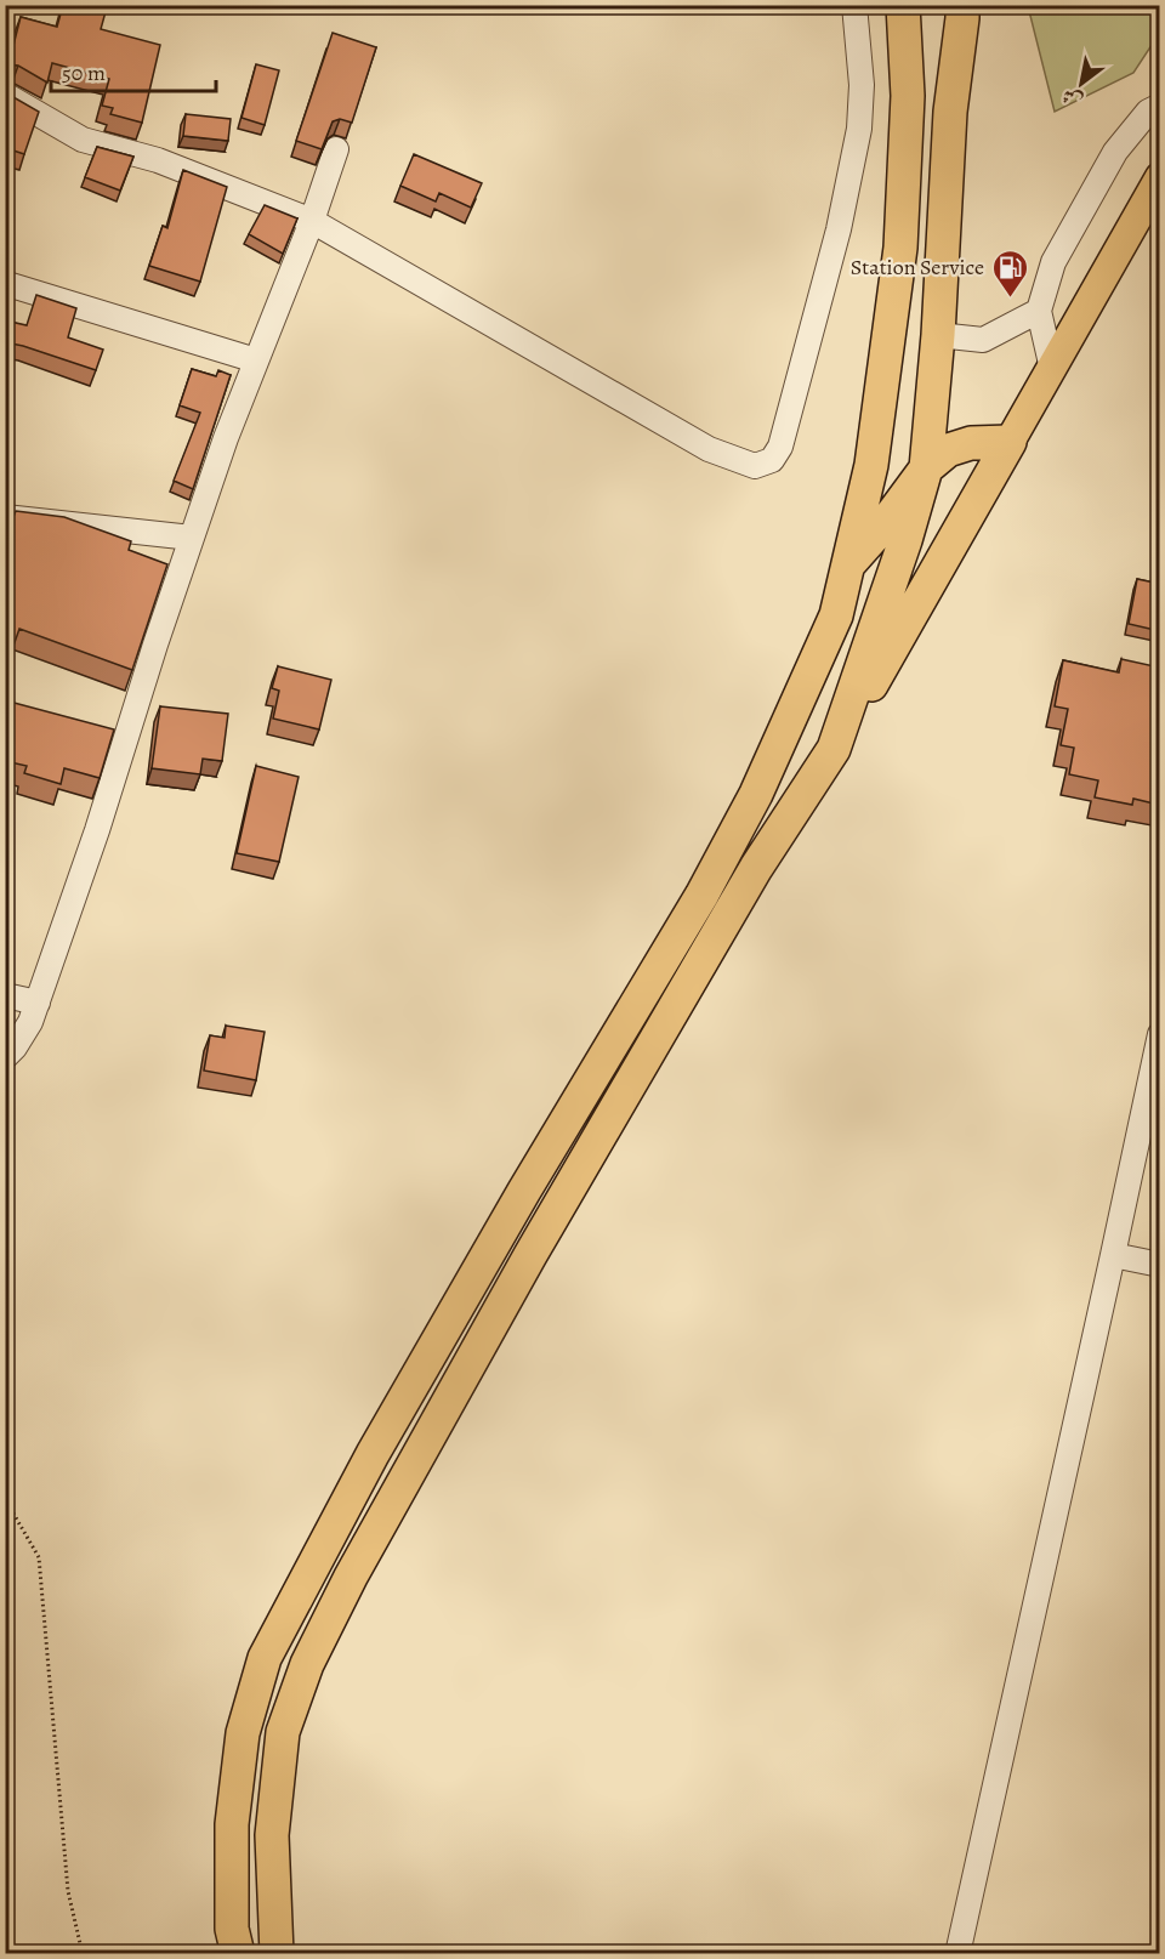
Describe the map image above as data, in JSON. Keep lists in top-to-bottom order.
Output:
{
  "places": {
    "fuel station": ["Station Service"]
  },
  "scale_bar": "50 m",
  "north": "bottom left"
}
